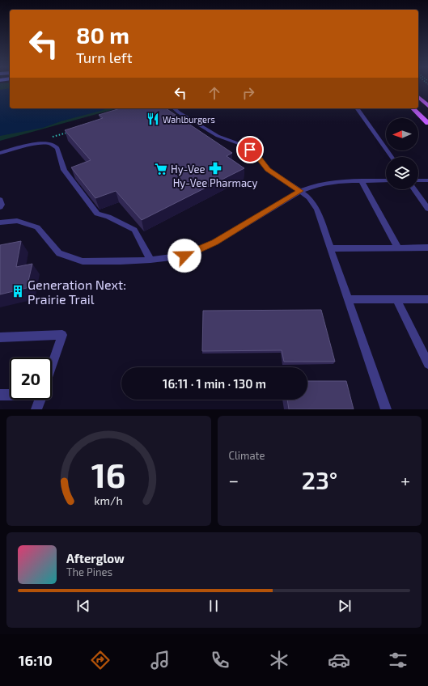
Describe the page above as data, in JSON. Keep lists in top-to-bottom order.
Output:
{
  "places": {
    "restaurant": ["Wahlburgers"],
    "pharmacy": ["Hy-Vee Pharmacy"],
    "supermarket": ["Hy-Vee"],
    "building": ["Generation Next: Prairie Trail"]
  },
  "north": "left",
  "page": {
    "turn": ["80 m", "Turn left"],
    "limit": "20",
    "trip": "16:11 · 1 min · 130 m",
    "tile": "Climate",
    "heat": ["−", "23°", "+"],
    "song": ["Afterglow", "The Pines"],
    "tabs": "16:10",
    "gauge": ["16", "km/h"]
  }
}
